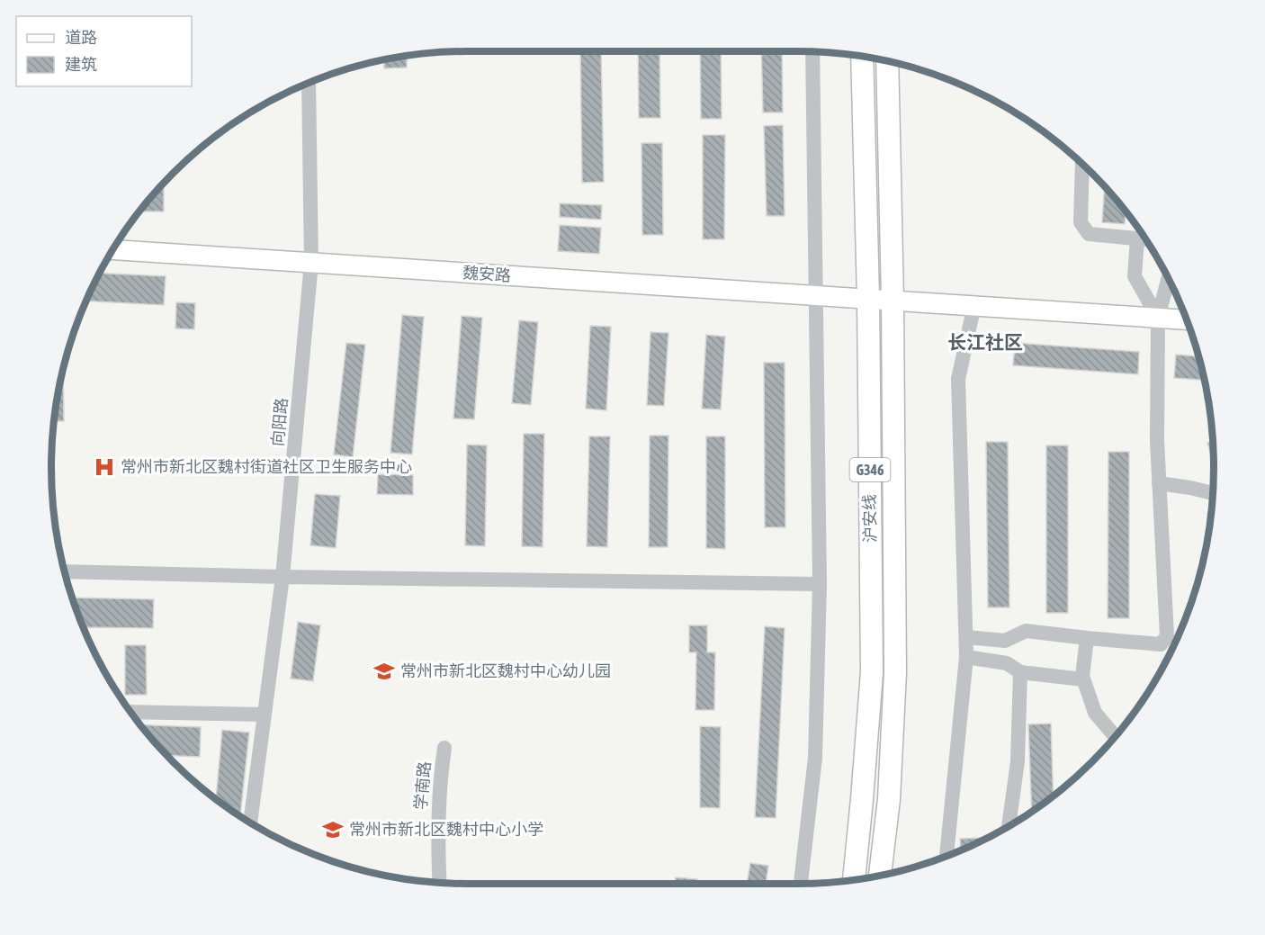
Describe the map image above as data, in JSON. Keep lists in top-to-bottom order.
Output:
{
  "streets": {
    "highway": ["G346", "沪安线"],
    "main road": ["魏安路"],
    "street": ["向阳路", "学南路"]
  },
  "crossings": [
    ["魏安路", "向阳路"],
    ["魏安路", "沪安线"]
  ],
  "districts": ["长江社区"],
  "places": {
    "hospital": ["常州市新北区魏村街道社区卫生服务中心"],
    "school or university": ["常州市新北区魏村中心幼儿园", "常州市新北区魏村中心小学"]
  },
  "legend": ["道路", "建筑"]
}
